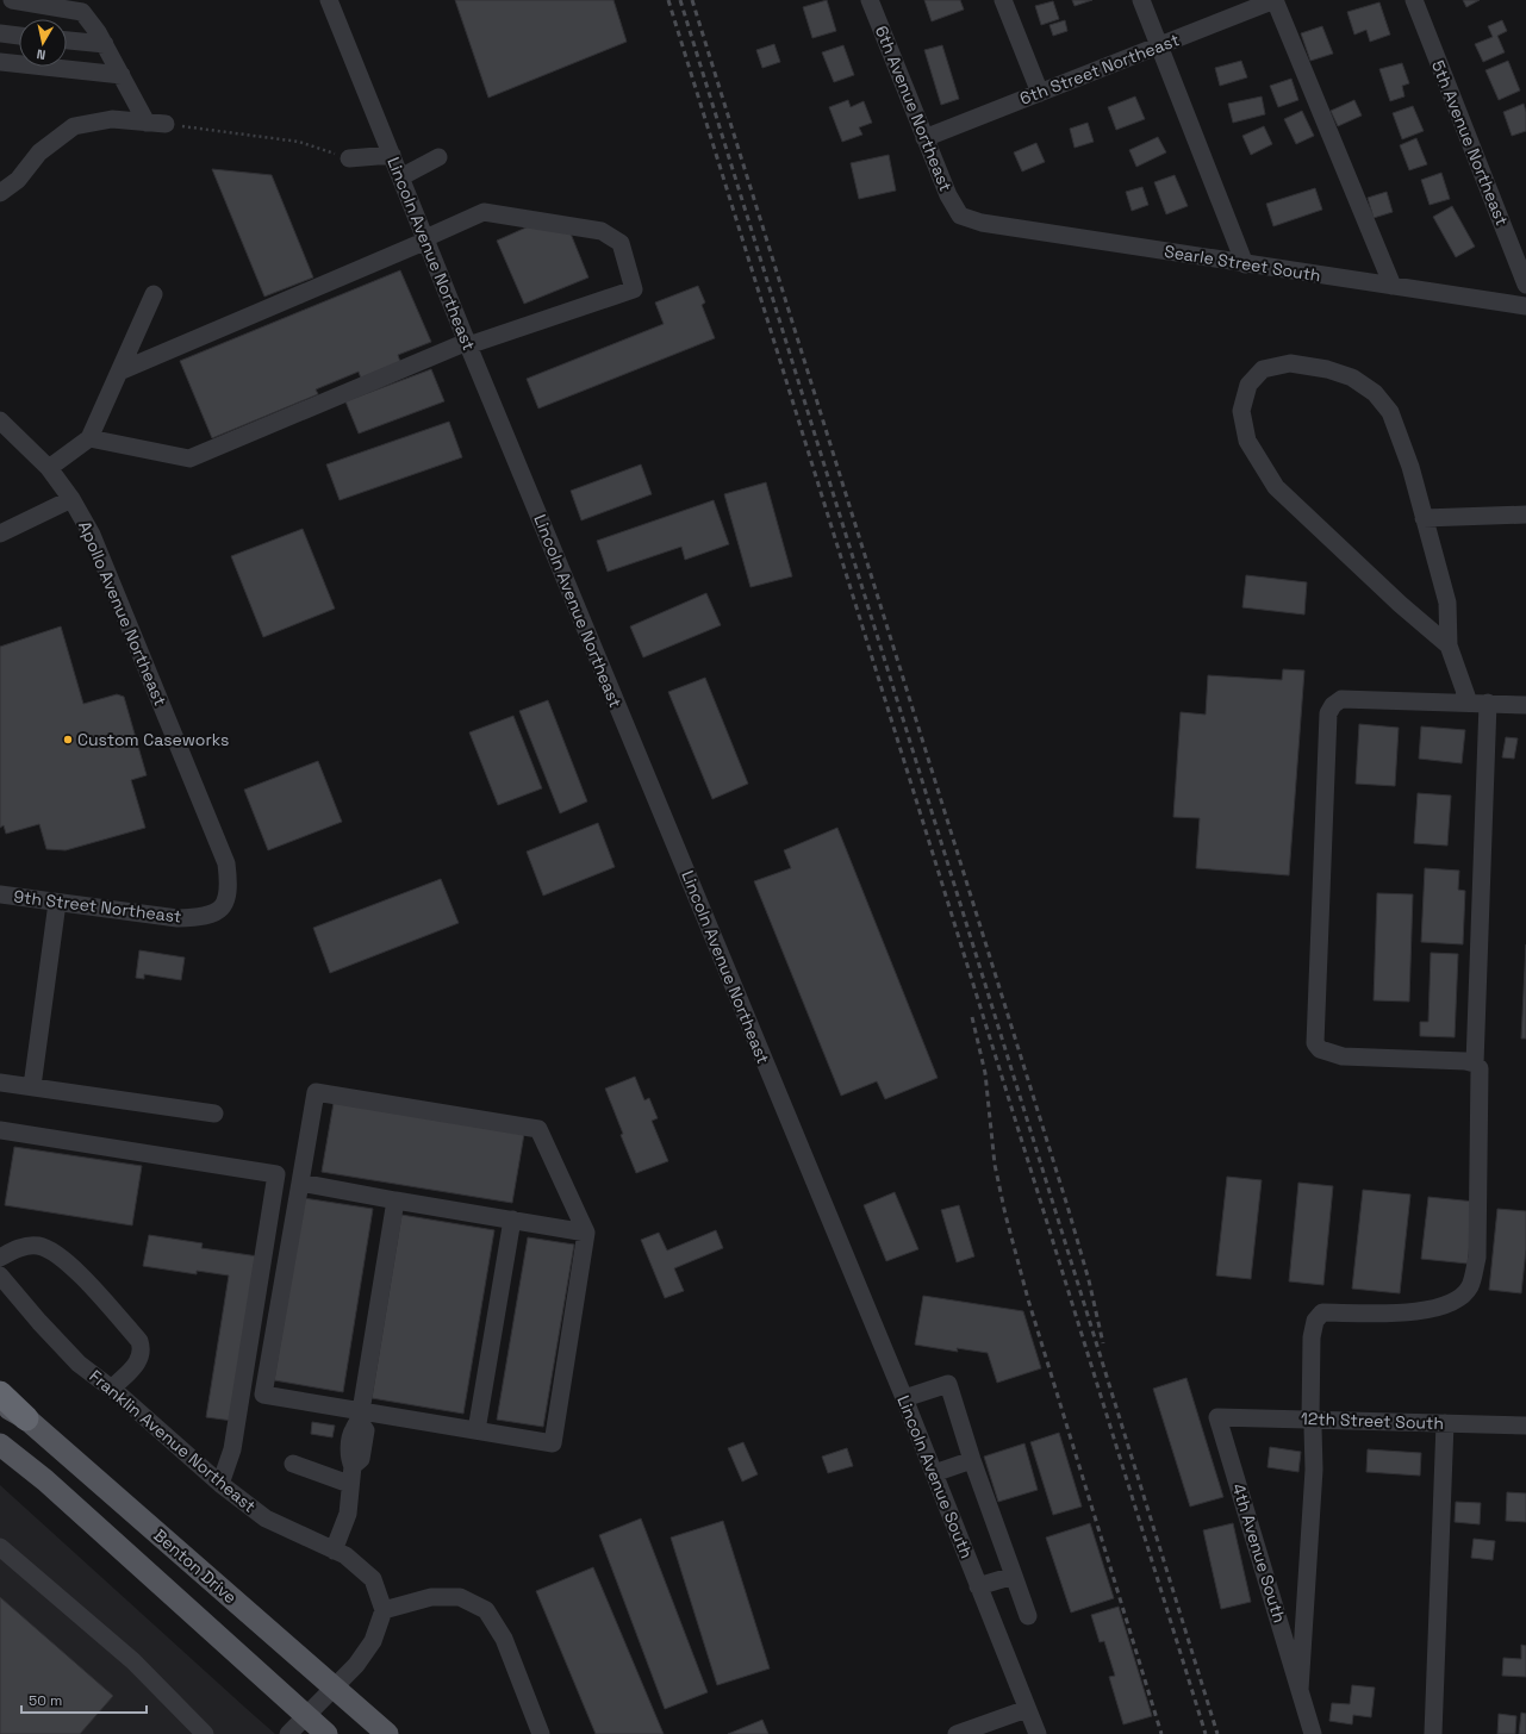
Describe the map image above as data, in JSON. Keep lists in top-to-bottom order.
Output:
{
  "streets": {
    "main road": ["Benton Drive"],
    "street": [
      "6th Street Northeast",
      "6th Avenue Northeast",
      "5th Avenue Northeast",
      "Lincoln Avenue Northeast",
      "Searle Street South",
      "Apollo Avenue Northeast",
      "9th Street Northeast",
      "12th Street South",
      "Franklin Avenue Northeast",
      "Lincoln Avenue South",
      "4th Avenue South"
    ]
  },
  "crossings": [
    ["6th Street Northeast", "6th Avenue Northeast"],
    ["6th Avenue Northeast", "Searle Street South"],
    ["Lincoln Avenue Northeast", "Lincoln Avenue South"],
    ["Apollo Avenue Northeast", "9th Street Northeast"],
    ["12th Street South", "4th Avenue South"]
  ],
  "places": ["Custom Caseworks"],
  "scale_bar": "50 m",
  "north": "bottom"
}
